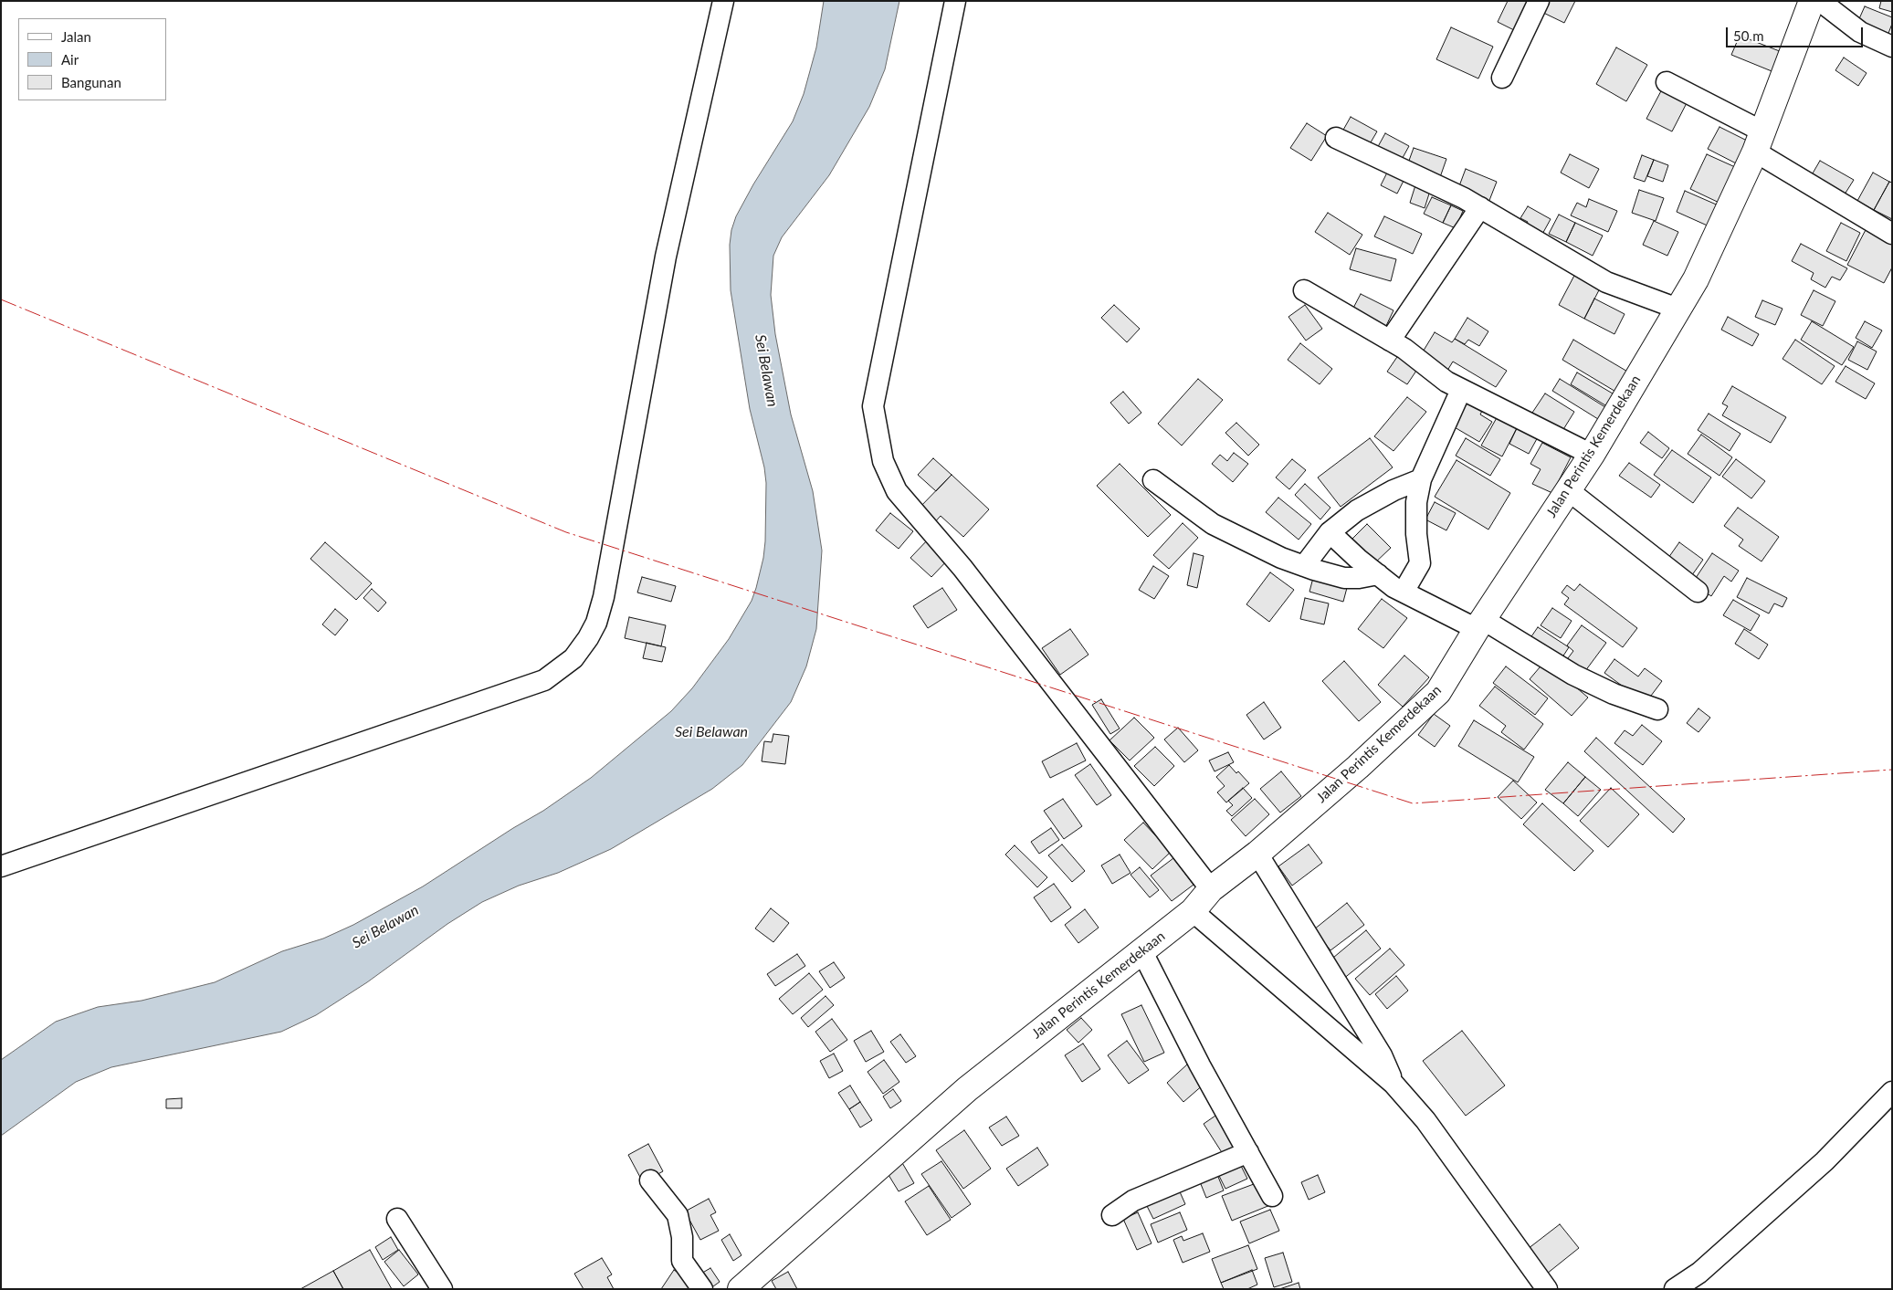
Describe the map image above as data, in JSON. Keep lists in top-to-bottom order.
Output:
{
  "streets": {
    "main road": ["Jalan Perintis Kemerdekaan"]
  },
  "water": ["Sei Belawan"],
  "legend": ["Jalan", "Air", "Bangunan"],
  "scale_bar": "50 m"
}
